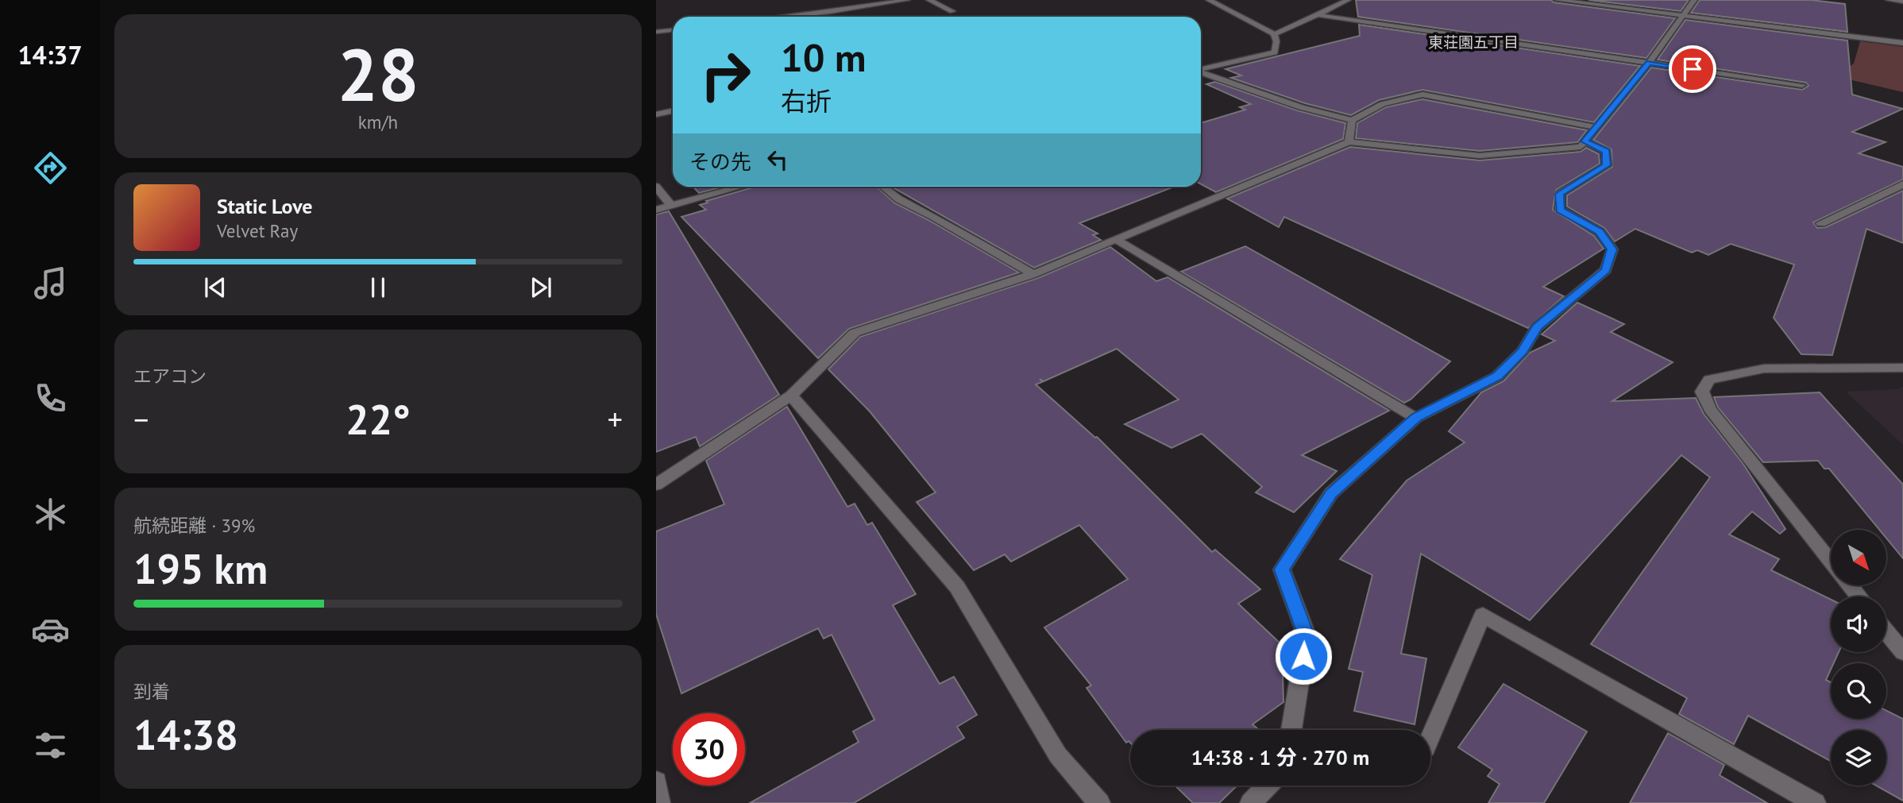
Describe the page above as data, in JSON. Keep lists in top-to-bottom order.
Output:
{
  "districts": ["東荘園五丁目"],
  "north": "bottom right",
  "page": {
    "tabs": "14:37",
    "tile": [
      ["28", "km/h"],
      "エアコン",
      ["航続距離 · 39%", "195 km"],
      ["到着", "14:38"]
    ],
    "turn": ["10 m", "右折"],
    "then": "その先",
    "song": ["Static Love", "Velvet Ray"],
    "heat": ["−", "22°", "+"],
    "limit": "30",
    "trip": "14:38 · 1 分 · 270 m"
  }
}
